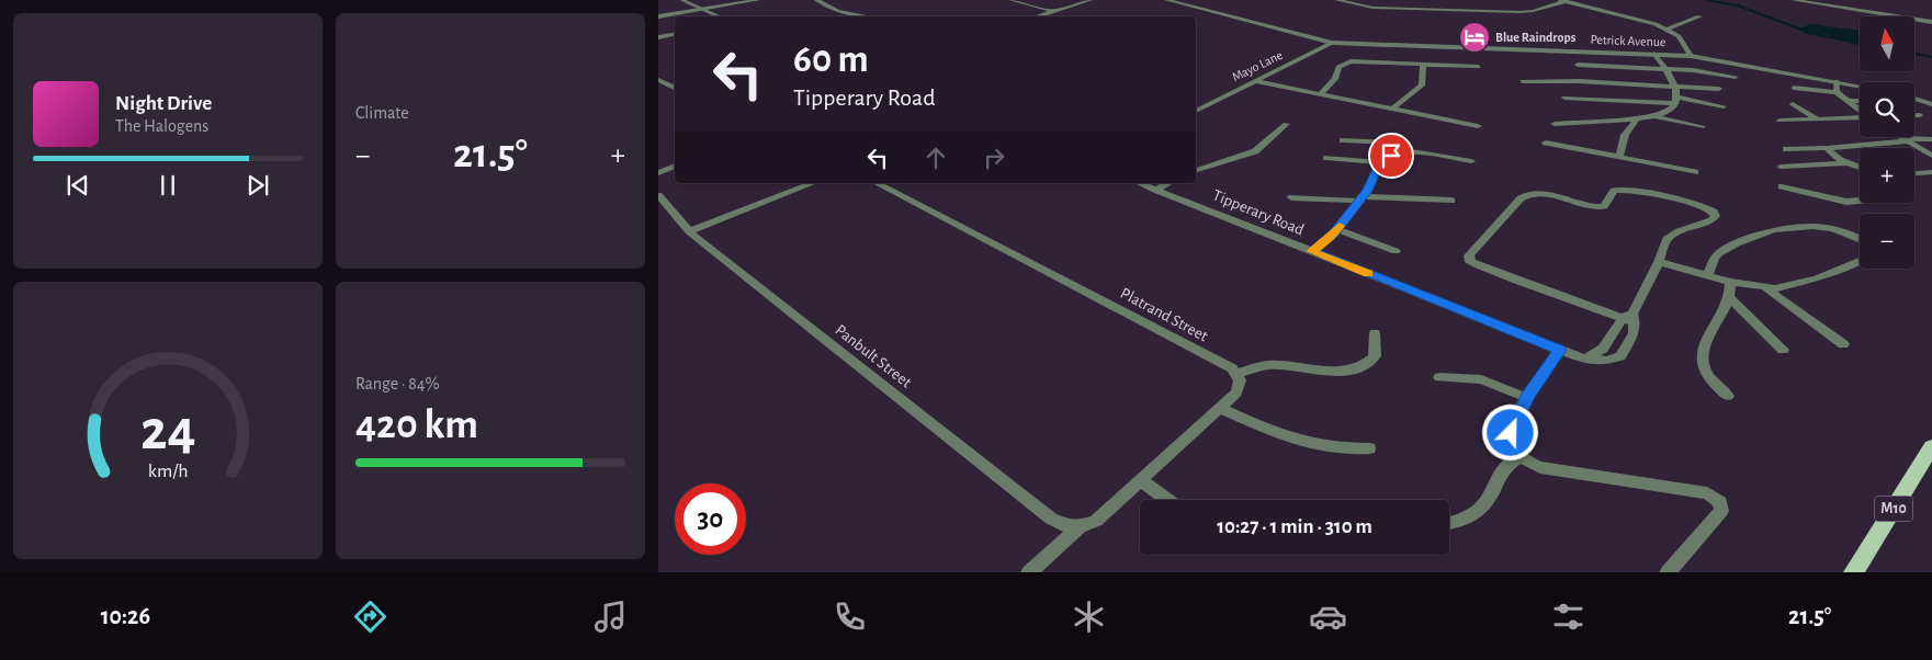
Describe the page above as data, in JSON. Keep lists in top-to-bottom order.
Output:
{
  "streets": {
    "main road": ["M10"],
    "street": [
      "Petrick Avenue",
      "Mayo Lane",
      "Tipperary Road",
      "Platrand Street",
      "Panbult Street"
    ]
  },
  "crossings": [
    ["Petrick Avenue", "Mayo Lane"]
  ],
  "places": {
    "hotel": ["Blue Raindrops"]
  },
  "north": "top",
  "page": {
    "tile": [
      "Climate",
      ["Range · 84%", "420 km"]
    ],
    "map_buttons": ["+", "−"],
    "turn": ["60 m", "Tipperary Road"],
    "song": ["Night Drive", "The Halogens"],
    "heat": ["−", "21.5°", "+"],
    "limit": "30",
    "trip": "10:27 · 1 min · 310 m",
    "tabs": ["10:26", "21.5°"],
    "gauge": ["24", "km/h"]
  }
}
